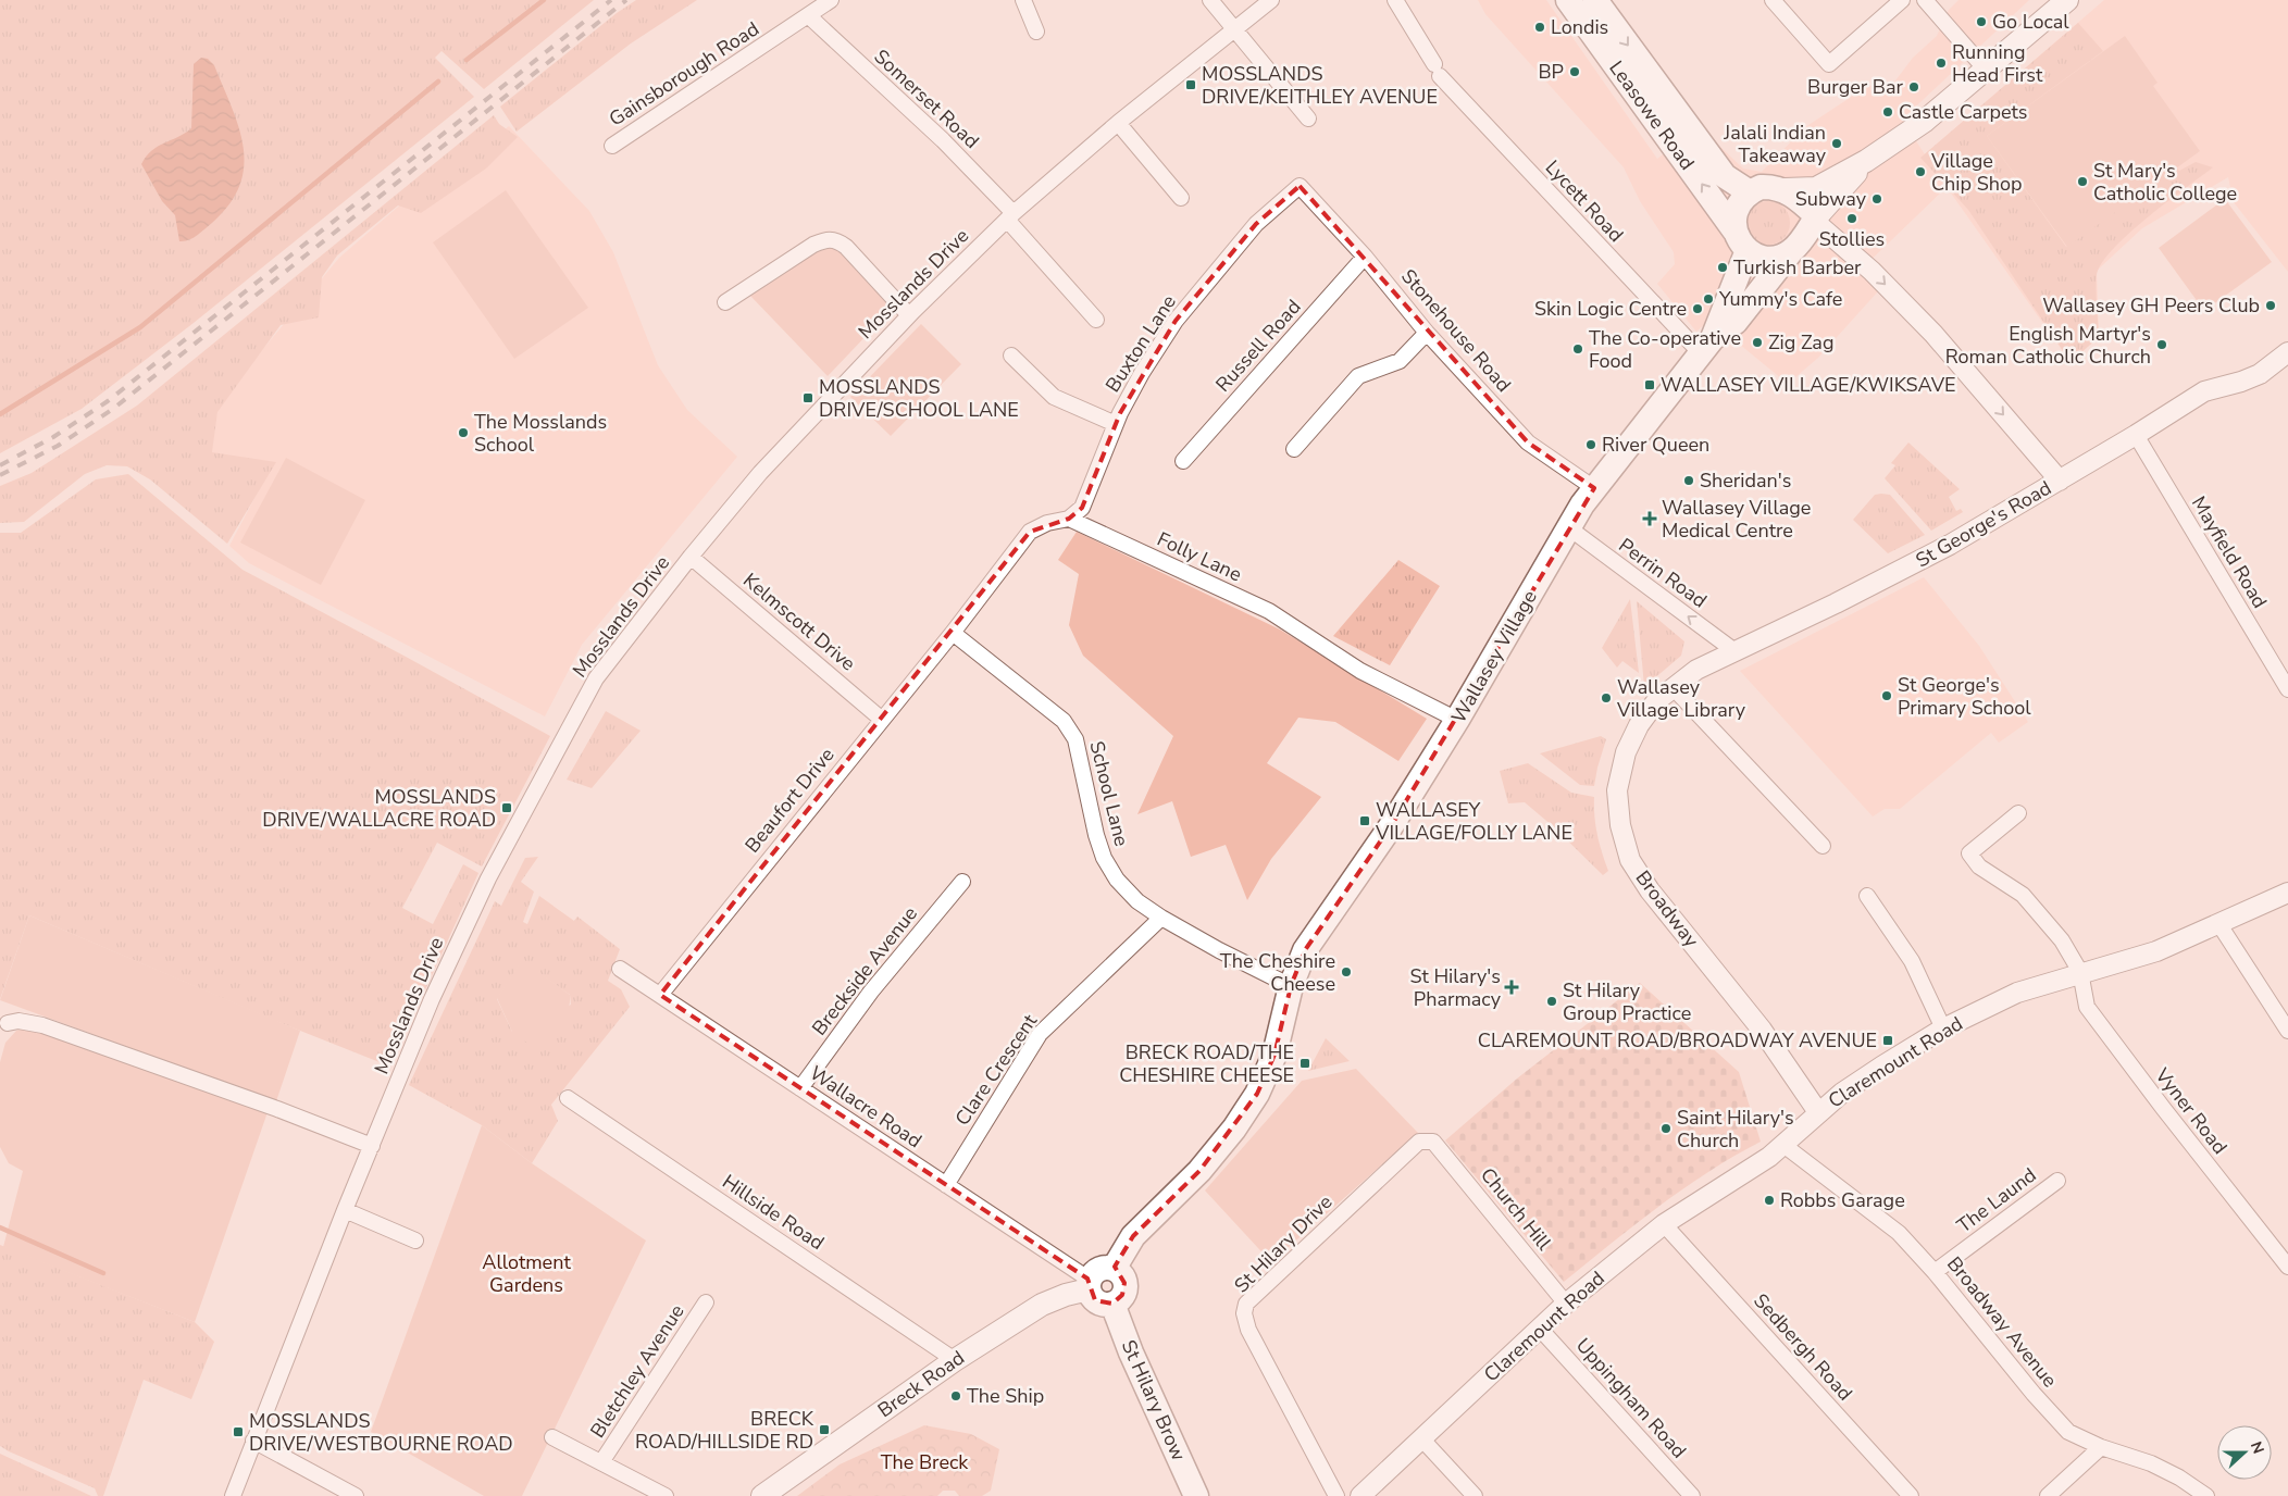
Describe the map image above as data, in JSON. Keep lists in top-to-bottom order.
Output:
{
  "streets": {
    "main road": [
      "Leasowe Road",
      "Wallasey Village",
      "Breck Road",
      "St Hilary Brow"
    ],
    "street": [
      "Gainsborough Road",
      "Somerset Road",
      "Lycett Road",
      "Mosslands Drive",
      "Stonehouse Road",
      "Buxton Lane",
      "Russell Road",
      "St George's Road",
      "Mayfield Road",
      "Folly Lane",
      "Perrin Road",
      "Kelmscott Drive",
      "School Lane",
      "Beaufort Drive",
      "Broadway",
      "Breckside Avenue",
      "Claremount Road",
      "Clare Crescent",
      "Wallacre Road",
      "Vyner Road",
      "The Laund",
      "Church Hill",
      "Hillside Road",
      "St Hilary Drive",
      "Broadway Avenue",
      "Sedbergh Road",
      "Bletchley Avenue",
      "Uppingham Road"
    ]
  },
  "crossings": [
    ["Gainsborough Road", "Somerset Road"],
    ["Somerset Road", "Mosslands Drive"],
    ["Leasowe Road", "Wallasey Village"],
    ["Lycett Road", "Wallasey Village"],
    ["Mosslands Drive", "Kelmscott Drive"],
    ["Stonehouse Road", "Buxton Lane"],
    ["Stonehouse Road", "Russell Road"],
    ["Stonehouse Road", "Wallasey Village"],
    ["Buxton Lane", "Folly Lane"],
    ["St George's Road", "Mayfield Road"],
    ["St George's Road", "Perrin Road"],
    ["St George's Road", "Broadway"],
    ["Folly Lane", "Wallasey Village"],
    ["Perrin Road", "Wallasey Village"],
    ["Kelmscott Drive", "Beaufort Drive"],
    ["Wallasey Village", "School Lane"],
    ["School Lane", "Beaufort Drive"],
    ["School Lane", "Clare Crescent"],
    ["Beaufort Drive", "Wallacre Road"],
    ["Broadway", "Claremount Road"],
    ["Breckside Avenue", "Wallacre Road"],
    ["Claremount Road", "Vyner Road"],
    ["Claremount Road", "Church Hill"],
    ["Claremount Road", "Broadway Avenue"],
    ["Claremount Road", "Sedbergh Road"],
    ["Claremount Road", "Uppingham Road"],
    ["Clare Crescent", "Wallacre Road"],
    ["Wallacre Road", "Breck Road"],
    ["Wallacre Road", "St Hilary Brow"],
    ["The Laund", "Broadway Avenue"],
    ["Church Hill", "St Hilary Drive"],
    ["Hillside Road", "Breck Road"],
    ["Breck Road", "St Hilary Brow"]
  ],
  "one_way": ["Perrin Road"],
  "parks": ["Allotment Gardens", "The Breck"],
  "places": {
    "other": [
      "Go Local",
      "Londis",
      "Running Head First",
      "BP",
      "Burger Bar",
      "Castle Carpets",
      "Jalali Indian Takeaway",
      "Village Chip Shop",
      "St Mary's Catholic College",
      "Subway",
      "Stollies",
      "Turkish Barber",
      "Yummy's Cafe",
      "Wallasey GH Peers Club",
      "Skin Logic Centre",
      "Zig Zag",
      "English Martyr's Roman Catholic Church",
      "The Co-operative Food",
      "The Mosslands School",
      "River Queen",
      "Sheridan's",
      "St George's Primary School",
      "Wallasey Village Library",
      "The Cheshire Cheese",
      "St Hilary Group Practice",
      "Saint Hilary's Church",
      "Robbs Garage",
      "The Ship"
    ],
    "transit": [
      "MOSSLANDS DRIVE/KEITHLEY AVENUE",
      "WALLASEY VILLAGE/KWIKSAVE",
      "MOSSLANDS DRIVE/SCHOOL LANE",
      "MOSSLANDS DRIVE/WALLACRE ROAD",
      "WALLASEY VILLAGE/FOLLY LANE",
      "CLAREMOUNT ROAD/BROADWAY AVENUE",
      "BRECK ROAD/THE CHESHIRE CHEESE",
      "BRECK ROAD/HILLSIDE RD",
      "MOSSLANDS DRIVE/WESTBOURNE ROAD"
    ],
    "health": ["Wallasey Village Medical Centre", "St Hilary's Pharmacy"]
  },
  "north": "right"
}
